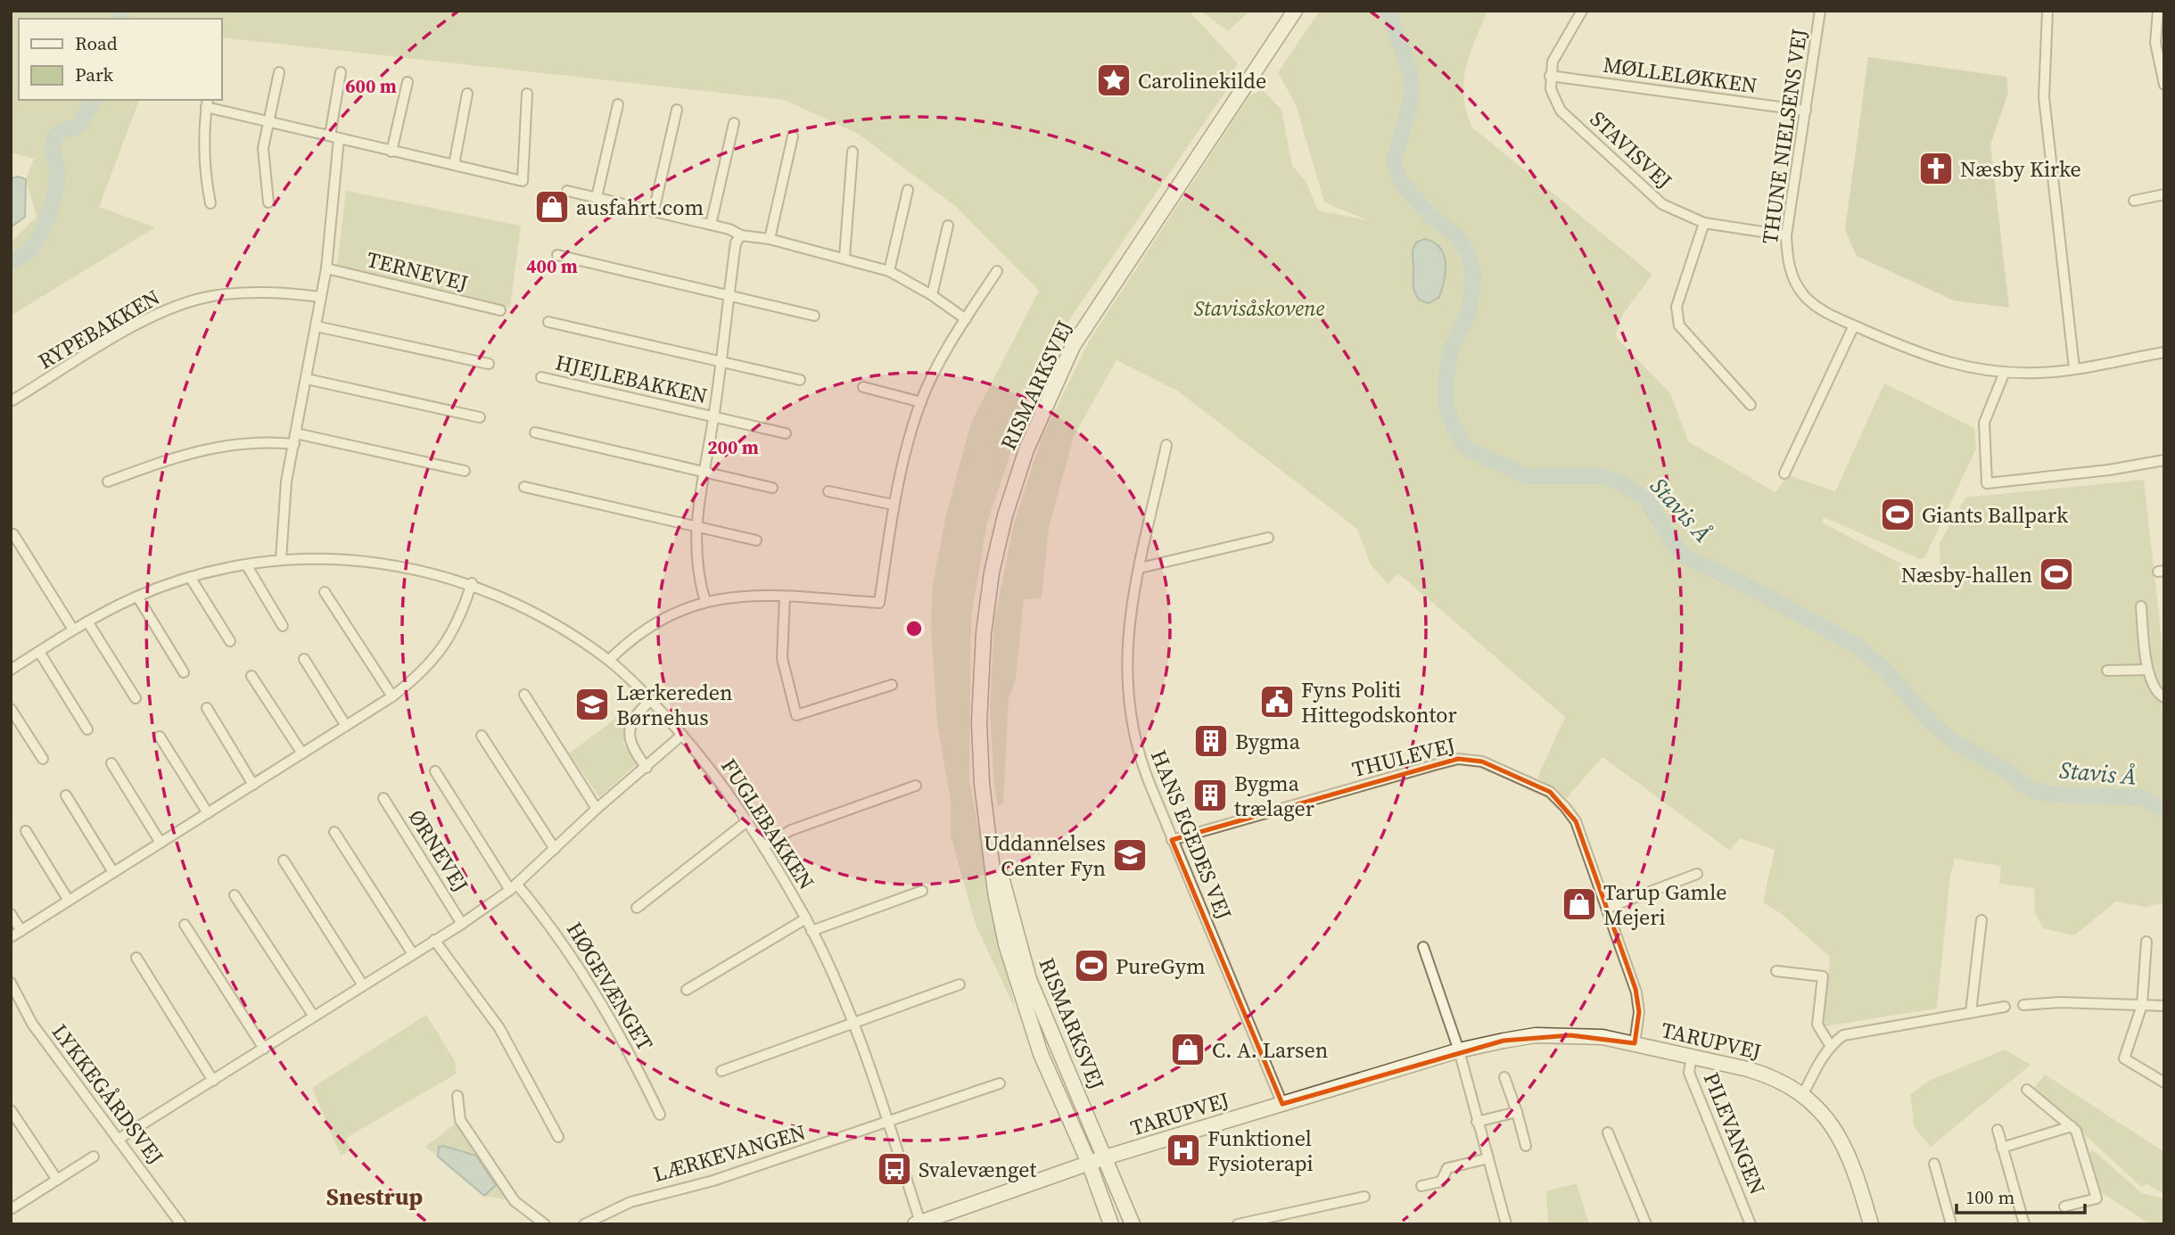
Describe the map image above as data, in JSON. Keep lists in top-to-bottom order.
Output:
{
  "streets": {
    "main road": ["RISMARKSVEJ", "TARUPVEJ"],
    "street": [
      "MØLLELØKKEN",
      "THUNE NIELSENS VEJ",
      "STAVISVEJ",
      "TERNEVEJ",
      "RYPEBAKKEN",
      "HJEJLEBAKKEN",
      "THULEVEJ",
      "FUGLEBAKKEN",
      "HANS EGEDES VEJ",
      "ØRNEVEJ",
      "HØGEVÆNGET",
      "LYKKEGÅRDSVEJ",
      "PILEVANGEN",
      "LÆRKEVANGEN"
    ]
  },
  "crossings": [
    ["MØLLELØKKEN", "THUNE NIELSENS VEJ"],
    ["MØLLELØKKEN", "STAVISVEJ"],
    ["THUNE NIELSENS VEJ", "STAVISVEJ"],
    ["RISMARKSVEJ", "TARUPVEJ"],
    ["THULEVEJ", "HANS EGEDES VEJ"],
    ["THULEVEJ", "TARUPVEJ"],
    ["FUGLEBAKKEN", "ØRNEVEJ"],
    ["FUGLEBAKKEN", "TARUPVEJ"],
    ["FUGLEBAKKEN", "LÆRKEVANGEN"],
    ["HANS EGEDES VEJ", "TARUPVEJ"],
    ["ØRNEVEJ", "HØGEVÆNGET"],
    ["ØRNEVEJ", "LYKKEGÅRDSVEJ"],
    ["TARUPVEJ", "PILEVANGEN"]
  ],
  "districts": ["Snestrup"],
  "water": ["Stavis Å"],
  "parks": ["Stavisåskovene"],
  "places": {
    "place": ["Carolinekilde"],
    "church": ["Næsby Kirke"],
    "shop": ["ausfahrt.com", "Tarup Gamle Mejeri", "C. A. Larsen"],
    "sports": ["Giants Ballpark", "Næsby-hallen", "PureGym"],
    "public building": ["Fyns Politi Hittegodskontor"],
    "school or university": ["Lærkereden Børnehus", "Uddannelses Center Fyn"],
    "building": ["Bygma", "Bygma trælager"],
    "hospital": ["Funktionel Fysioterapi"],
    "bus stop": ["Svalevænget"]
  },
  "legend": ["Road", "Park"],
  "scale_bar": "100 m",
  "rings": ["600 m", "400 m", "200 m"]
}
